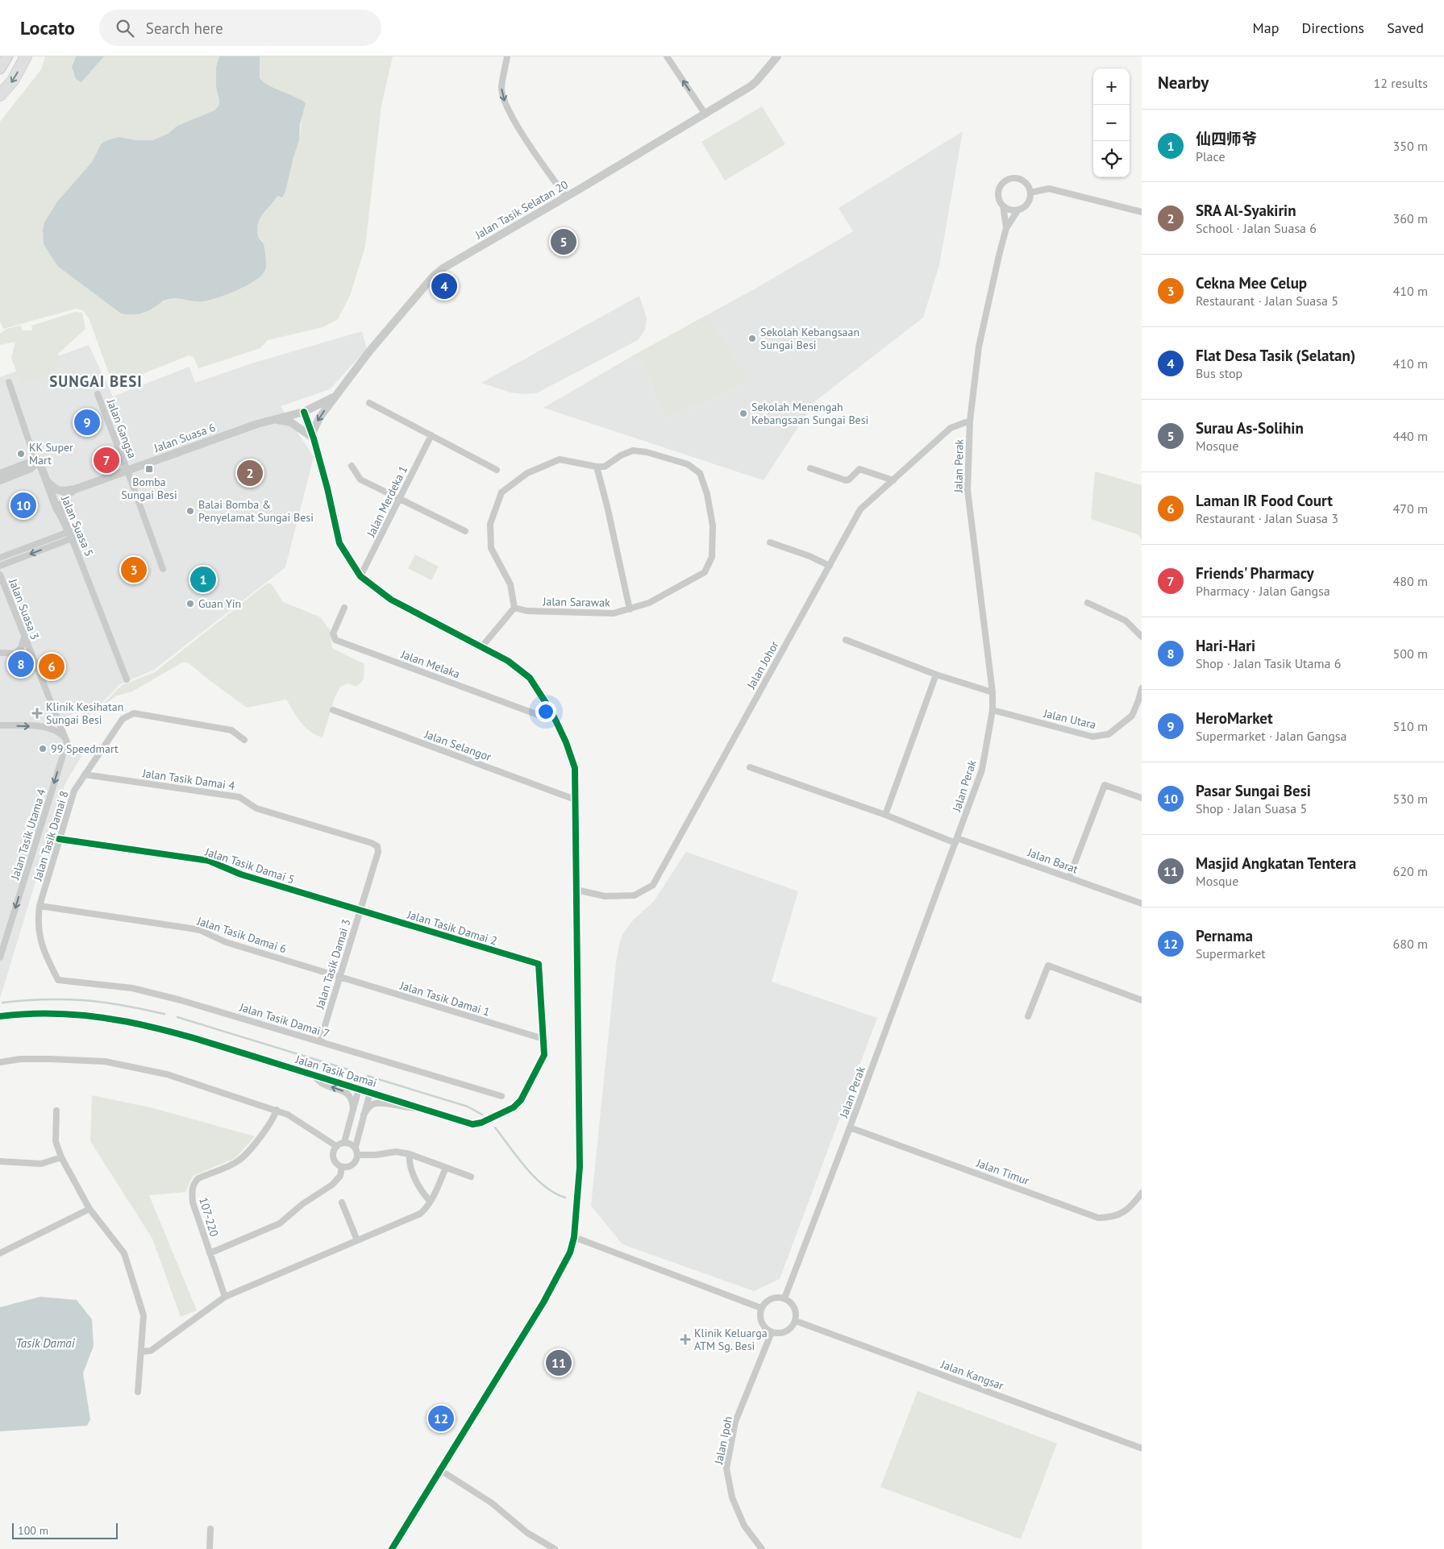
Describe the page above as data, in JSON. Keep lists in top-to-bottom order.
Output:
{
  "streets": {
    "street": [
      "Jalan Tasik Selatan 20",
      "Jalan Gangsa",
      "Jalan Suasa 6",
      "Jalan Perak",
      "Jalan Merdeka 1",
      "Jalan Suasa 5",
      "Jalan Sarawak",
      "Jalan Suasa 3",
      "Jalan Melaka",
      "Jalan Johor",
      "Jalan Utara",
      "Jalan Selangor",
      "Jalan Tasik Damai 4",
      "Jalan Tasik Utama 4",
      "Jalan Tasik Damai 8",
      "Jalan Barat",
      "Jalan Tasik Damai 5",
      "Jalan Tasik Damai 2",
      "Jalan Tasik Damai 6",
      "Jalan Tasik Damai 3",
      "Jalan Tasik Damai 1",
      "Jalan Tasik Damai 7",
      "Jalan Tasik Damai",
      "Jalan Timur",
      "107-220",
      "Jalan Kangsar",
      "Jalan Ipoh"
    ]
  },
  "crossings": [
    ["Jalan Tasik Selatan 20", "Jalan Suasa 6"],
    ["Jalan Gangsa", "Jalan Suasa 6"],
    ["Jalan Suasa 6", "Jalan Suasa 5"],
    ["Jalan Perak", "Jalan Johor"],
    ["Jalan Perak", "Jalan Utara"],
    ["Jalan Perak", "Jalan Barat"],
    ["Jalan Perak", "Jalan Timur"],
    ["Jalan Perak", "Jalan Kangsar"],
    ["Jalan Perak", "Jalan Ipoh"],
    ["Jalan Suasa 3", "Jalan Tasik Utama 4"],
    ["Jalan Tasik Damai 4", "Jalan Tasik Damai 8"],
    ["Jalan Tasik Damai 4", "Jalan Tasik Damai 3"],
    ["Jalan Tasik Damai 8", "Jalan Tasik Damai 5"],
    ["Jalan Tasik Damai 8", "Jalan Tasik Damai 6"],
    ["Jalan Tasik Damai 8", "Jalan Tasik Damai 7"],
    ["Jalan Tasik Damai 5", "Jalan Tasik Damai 2"],
    ["Jalan Tasik Damai 5", "Jalan Tasik Damai 3"],
    ["Jalan Tasik Damai 2", "Jalan Tasik Damai 3"],
    ["Jalan Tasik Damai 2", "Jalan Tasik Damai"],
    ["Jalan Tasik Damai 6", "Jalan Tasik Damai 3"],
    ["Jalan Tasik Damai 6", "Jalan Tasik Damai 1"],
    ["Jalan Tasik Damai 3", "Jalan Tasik Damai 1"],
    ["Jalan Tasik Damai 3", "Jalan Tasik Damai 7"],
    ["Jalan Tasik Damai 1", "Jalan Tasik Damai"],
    ["Jalan Kangsar", "Jalan Ipoh"]
  ],
  "one_way": ["Jalan Tasik Utama 4"],
  "districts": ["SUNGAI BESI"],
  "water": ["Tasik Damai"],
  "places": {
    "other": [
      "Sekolah Kebangsaan Sungai Besi",
      "Sekolah Menengah Kebangsaan Sungai Besi",
      "KK Super Mart",
      "Balai Bomba & Penyelamat Sungai Besi",
      "Guan Yin",
      "99 Speedmart"
    ],
    "transit": ["Bomba Sungai Besi"],
    "health": ["Klinik Kesihatan Sungai Besi", "Klinik Keluarga ATM Sg. Besi"]
  },
  "scale_bar": "100 m",
  "page": {
    "header": "Locato",
    "search": "Search here",
    "nav": ["Map", "Directions", "Saved"],
    "heading": ["Nearby", "12 results"],
    "map_buttons": ["+", "−"],
    "list": [
      {
        "mark": "1",
        "name": "仙四师爷",
        "note": "Place",
        "value": "350 m"
      },
      {
        "mark": "2",
        "name": "SRA Al-Syakirin",
        "note": "School · Jalan Suasa 6",
        "value": "360 m"
      },
      {
        "mark": "3",
        "name": "Cekna Mee Celup",
        "note": "Restaurant · Jalan Suasa 5",
        "value": "410 m"
      },
      {
        "mark": "4",
        "name": "Flat Desa Tasik (Selatan)",
        "note": "Bus stop",
        "value": "410 m"
      },
      {
        "mark": "5",
        "name": "Surau As-Solihin",
        "note": "Mosque",
        "value": "440 m"
      },
      {
        "mark": "6",
        "name": "Laman IR Food Court",
        "note": "Restaurant · Jalan Suasa 3",
        "value": "470 m"
      },
      {
        "mark": "7",
        "name": "Friends' Pharmacy",
        "note": "Pharmacy · Jalan Gangsa",
        "value": "480 m"
      },
      {
        "mark": "8",
        "name": "Hari-Hari",
        "note": "Shop · Jalan Tasik Utama 6",
        "value": "500 m"
      },
      {
        "mark": "9",
        "name": "HeroMarket",
        "note": "Supermarket · Jalan Gangsa",
        "value": "510 m"
      },
      {
        "mark": "10",
        "name": "Pasar Sungai Besi",
        "note": "Shop · Jalan Suasa 5",
        "value": "530 m"
      },
      {
        "mark": "11",
        "name": "Masjid Angkatan Tentera",
        "note": "Mosque",
        "value": "620 m"
      },
      {
        "mark": "12",
        "name": "Pernama",
        "note": "Supermarket",
        "value": "680 m"
      }
    ],
    "pins": [
      "5",
      "4",
      "9",
      "7",
      "2",
      "10",
      "3",
      "1",
      "8",
      "6",
      "11",
      "12"
    ],
    "scale": "100 m"
  }
}
